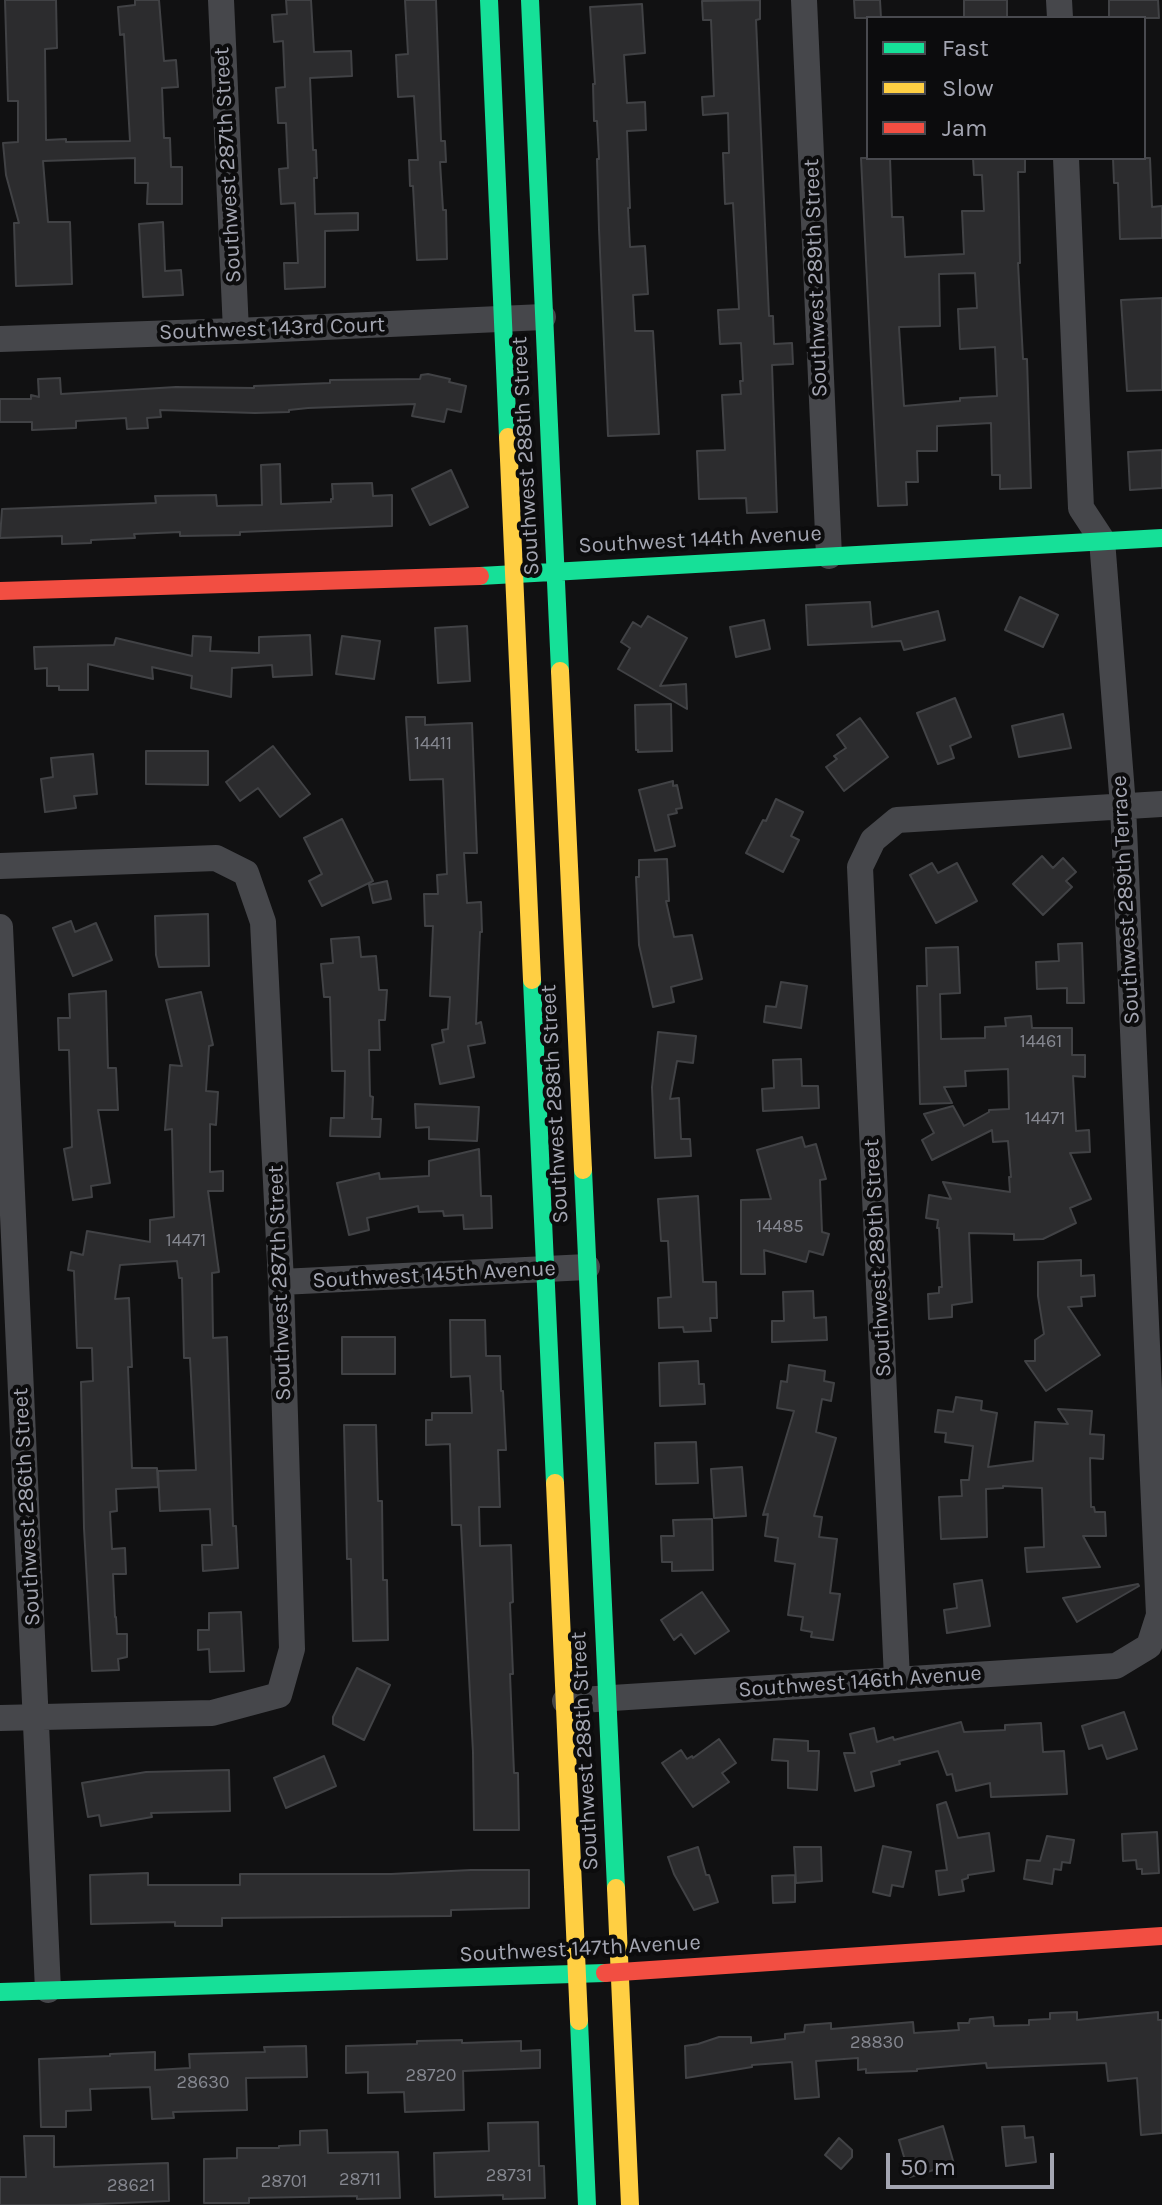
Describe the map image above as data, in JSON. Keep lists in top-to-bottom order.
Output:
{
  "streets": {
    "main road": ["Southwest 288th Street", "Southwest 144th Avenue", "Southwest 147th Avenue"],
    "street": [
      "Southwest 287th Street",
      "Southwest 289th Street",
      "Southwest 143rd Court",
      "Southwest 289th Terrace",
      "Southwest 145th Avenue",
      "Southwest 286th Street",
      "Southwest 146th Avenue"
    ]
  },
  "crossings": [
    ["Southwest 287th Street", "Southwest 143rd Court"],
    ["Southwest 287th Street", "Southwest 145th Avenue"],
    ["Southwest 287th Street", "Southwest 286th Street"],
    ["Southwest 289th Street", "Southwest 144th Avenue"],
    ["Southwest 289th Street", "Southwest 289th Terrace"],
    ["Southwest 289th Street", "Southwest 146th Avenue"],
    ["Southwest 143rd Court", "Southwest 288th Street"],
    ["Southwest 288th Street", "Southwest 144th Avenue"],
    ["Southwest 288th Street", "Southwest 145th Avenue"],
    ["Southwest 288th Street", "Southwest 146th Avenue"],
    ["Southwest 288th Street", "Southwest 147th Avenue"],
    ["Southwest 144th Avenue", "Southwest 289th Terrace"],
    ["Southwest 289th Terrace", "Southwest 146th Avenue"],
    ["Southwest 286th Street", "Southwest 147th Avenue"]
  ],
  "house_numbers": [
    "14411",
    "14461",
    "14471",
    "14485",
    "14471",
    "28830",
    "28720",
    "28630",
    "28731",
    "28711",
    "28701",
    "28621"
  ],
  "legend": ["Fast", "Slow", "Jam"],
  "scale_bar": "50 m"
}
